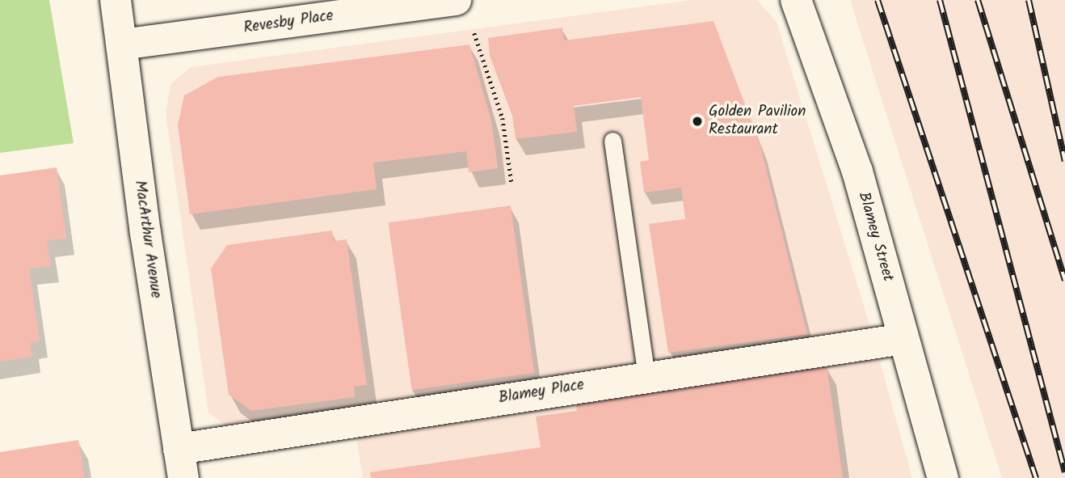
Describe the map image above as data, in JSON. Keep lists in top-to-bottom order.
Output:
{
  "streets": {
    "street": [
      "Revesby Place",
      "Blamey Street",
      "MacArthur Avenue",
      "Blamey Place"
    ]
  },
  "crossings": [
    ["Revesby Place", "MacArthur Avenue"],
    ["Blamey Street", "Blamey Place"],
    ["MacArthur Avenue", "Blamey Place"]
  ],
  "places": ["Golden Pavilion Restaurant"]
}
